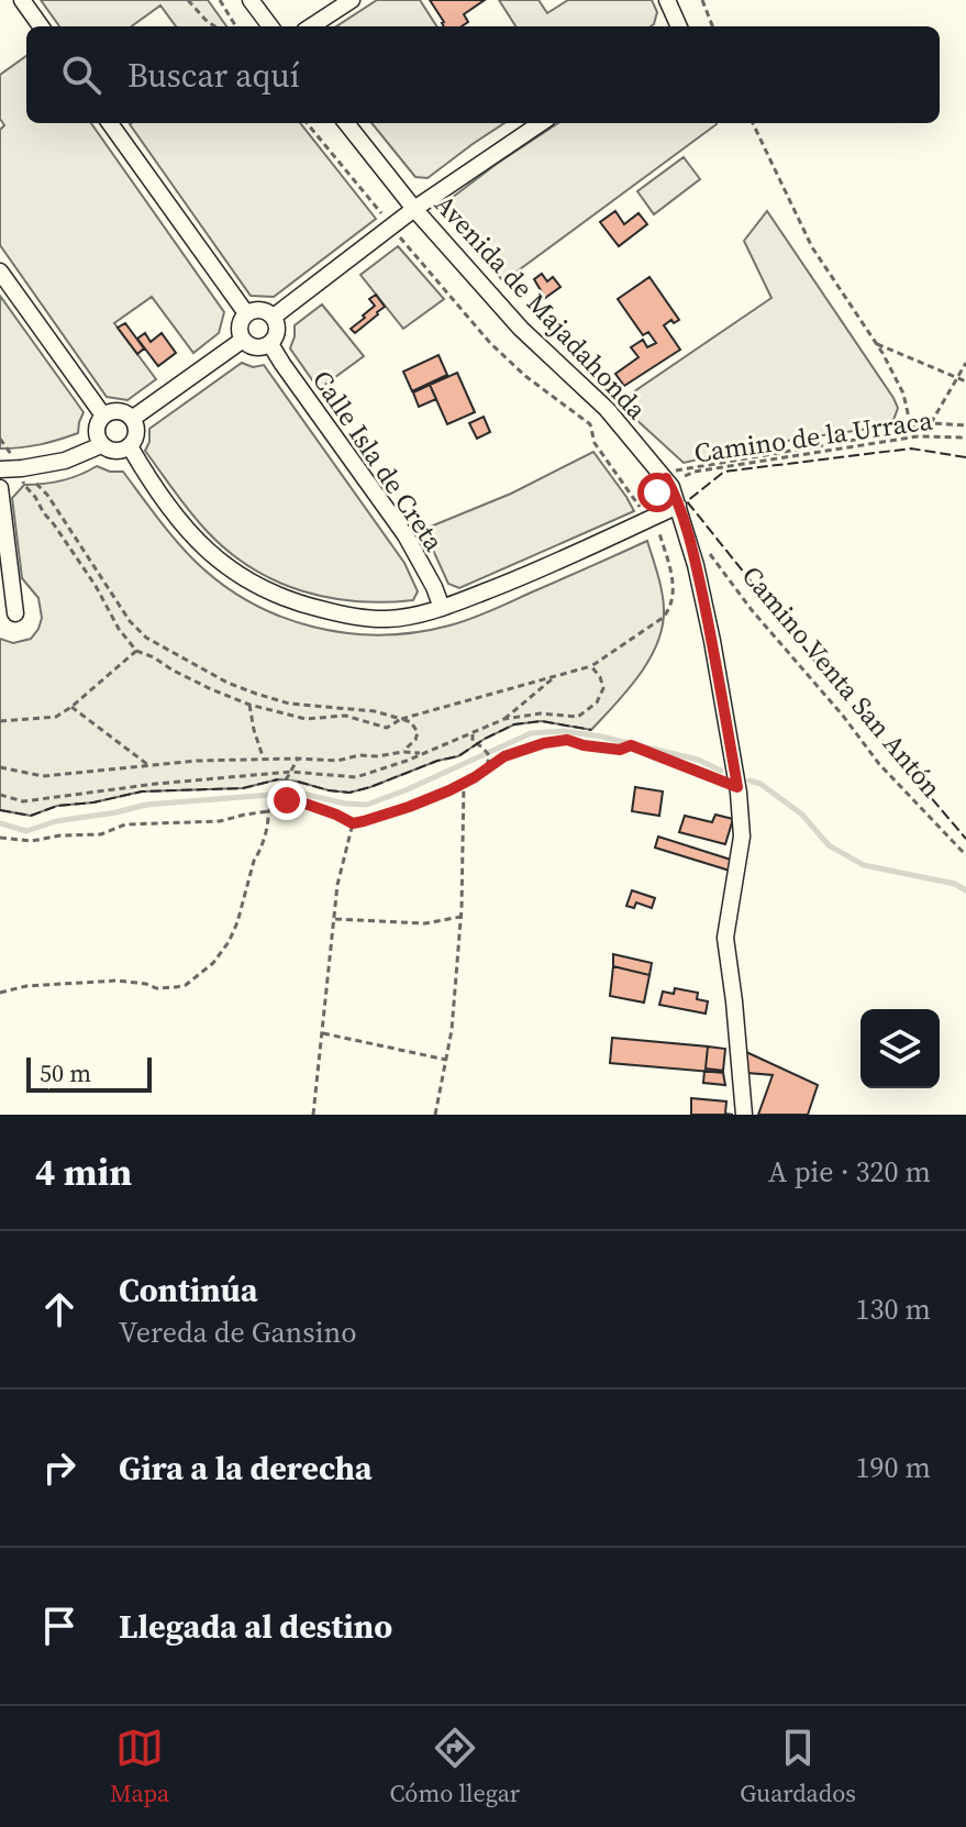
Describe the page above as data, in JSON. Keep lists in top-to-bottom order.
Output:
{
  "streets": {
    "street": ["Avenida de Majadahonda", "Calle Isla de Creta"],
    "path": ["Camino de la Urraca", "Camino Venta San Antón"]
  },
  "crossings": [
    ["Avenida de Majadahonda", "Camino de la Urraca"]
  ],
  "scale_bar": "50 m",
  "page": {
    "search": "Buscar aquí",
    "scale": "50 m",
    "heading": ["4 min", "A pie · 320 m"],
    "list": [
      ["Continúa", "Vereda de Gansino", "130 m"],
      ["Gira a la derecha", "190 m"],
      "Llegada al destino"
    ],
    "nav": ["Mapa", "Cómo llegar", "Guardados"]
  }
}
